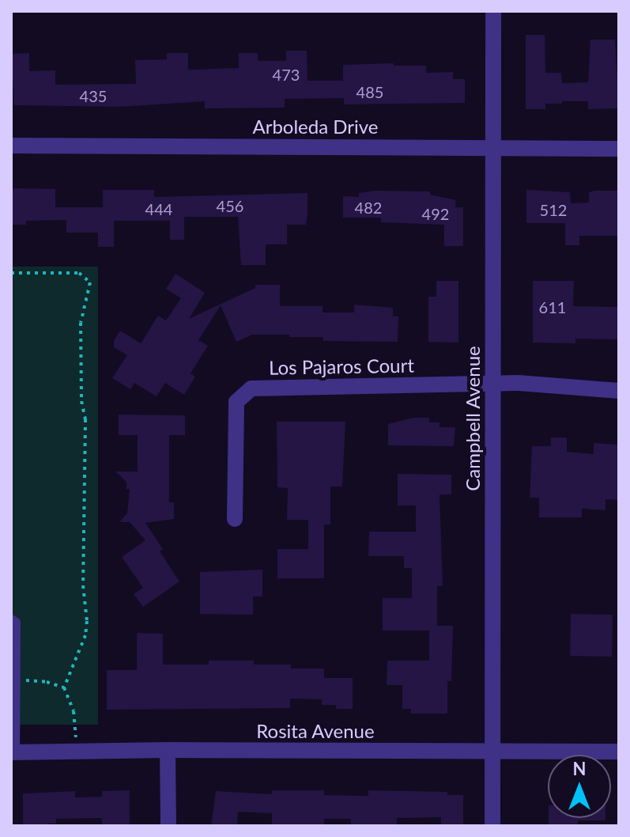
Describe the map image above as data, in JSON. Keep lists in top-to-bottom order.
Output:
{
  "streets": {
    "street": [
      "Arboleda Drive",
      "Los Pajaros Court",
      "Campbell Avenue",
      "Rosita Avenue"
    ]
  },
  "crossings": [
    ["Arboleda Drive", "Campbell Avenue"],
    ["Los Pajaros Court", "Campbell Avenue"],
    ["Campbell Avenue", "Rosita Avenue"]
  ],
  "house_numbers": [
    "473",
    "485",
    "435",
    "456",
    "482",
    "444",
    "512",
    "492",
    "611"
  ],
  "north": "top"
}
